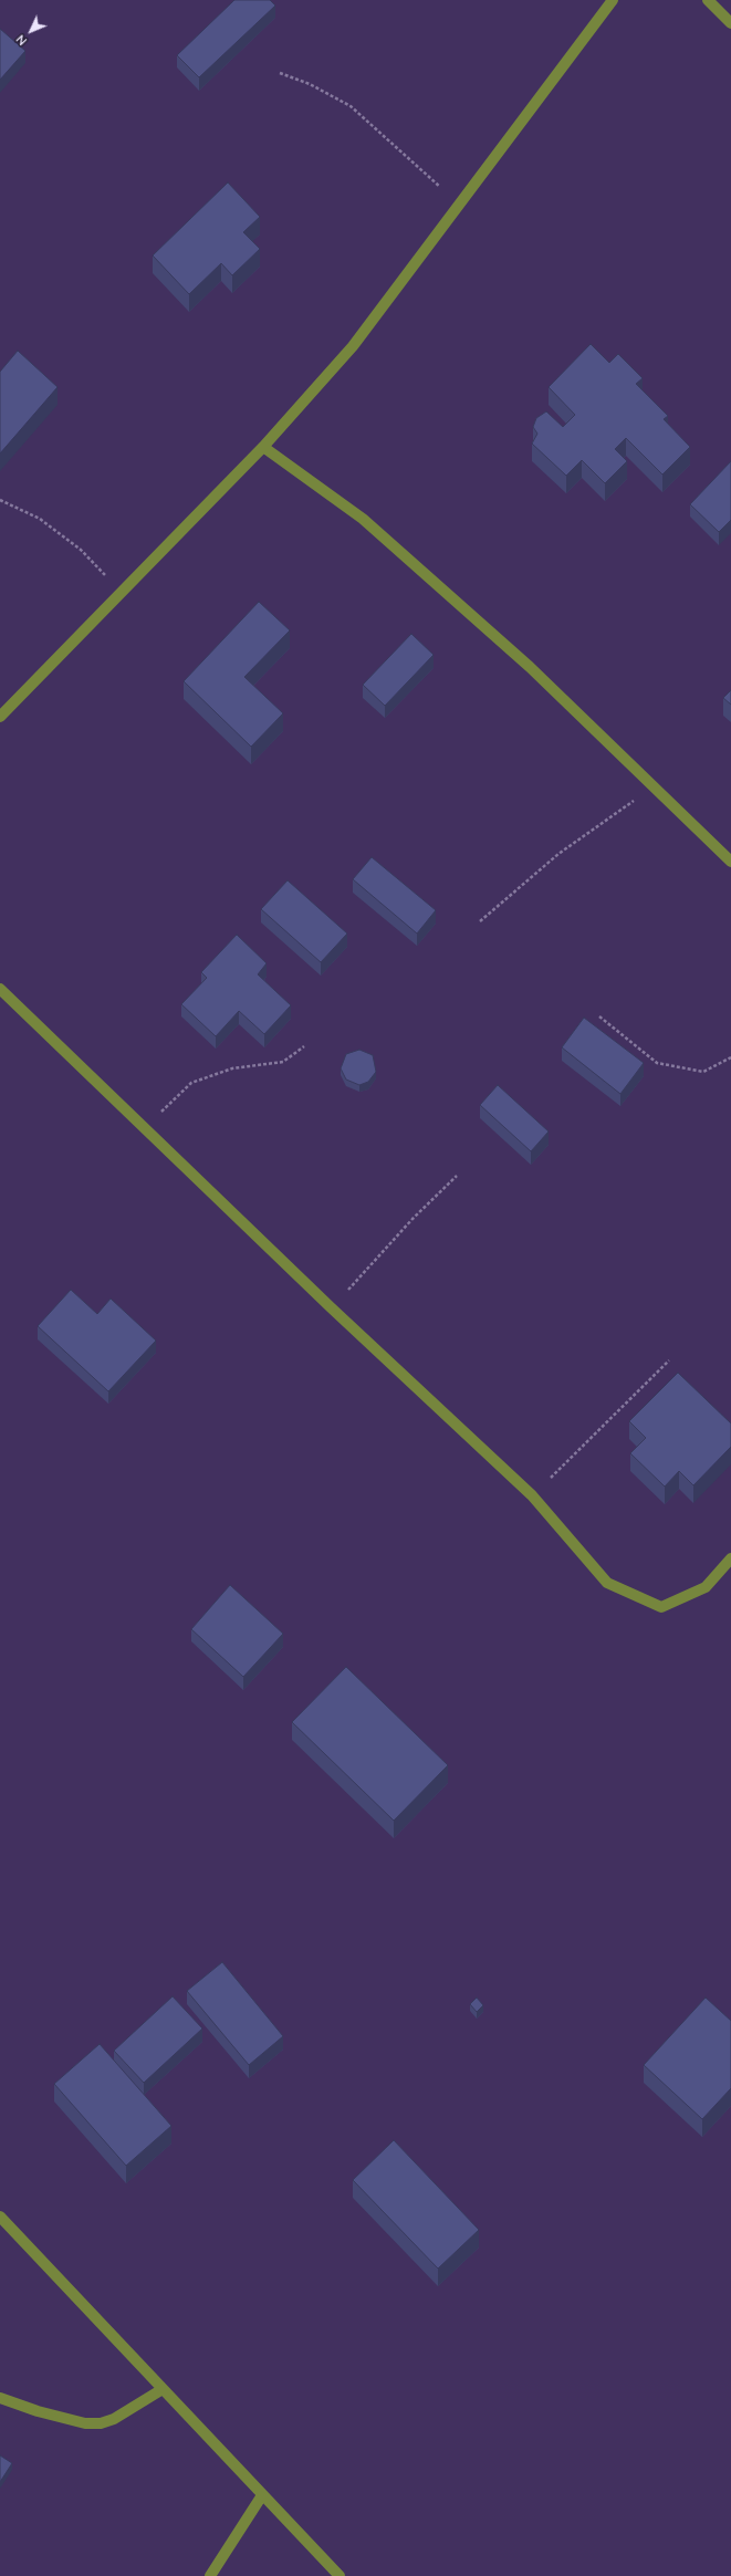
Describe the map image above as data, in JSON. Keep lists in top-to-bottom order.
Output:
{
  "north": "bottom left"
}
